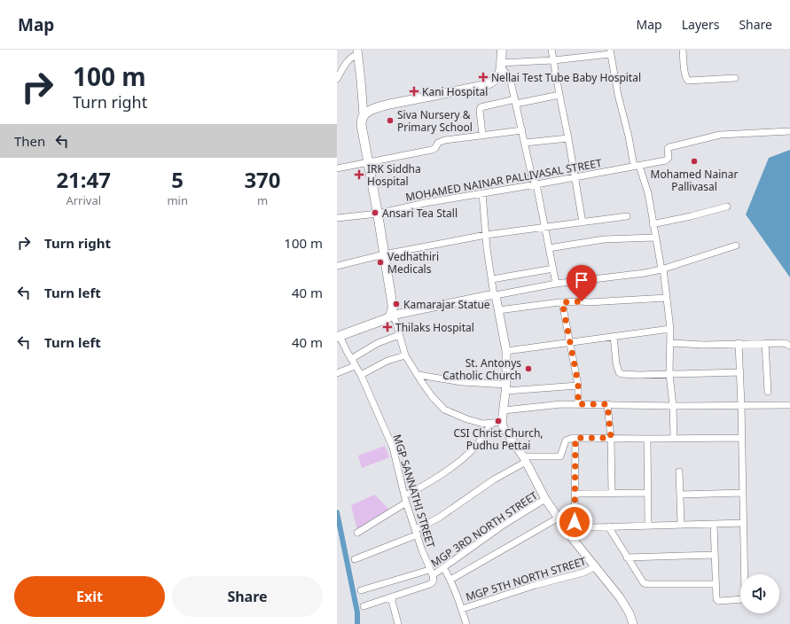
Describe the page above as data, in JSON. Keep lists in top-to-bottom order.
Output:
{
  "streets": {
    "street": [
      "MOHAMED NAINAR PALLIVASAL STREET",
      "MGP SANNATHI STREET",
      "MGP 3RD NORTH STREET",
      "MGP 5TH NORTH STREET"
    ]
  },
  "crossings": [
    ["MGP SANNATHI STREET", "MGP 3RD NORTH STREET"]
  ],
  "places": {
    "health": [
      "Nellai Test Tube Baby Hospital",
      "Kani Hospital",
      "IRK Siddha Hospital",
      "Thilaks Hospital"
    ],
    "other": [
      "Siva Nursery & Primary School",
      "Mohamed Nainar Pallivasal",
      "Ansari Tea Stall",
      "Vedhathiri Medicals",
      "Kamarajar Statue",
      "St. Antonys Catholic Church",
      "CSI Christ Church, Pudhu Pettai"
    ]
  },
  "page": {
    "header": "Map",
    "nav": ["Map", "Layers", "Share"],
    "turn": ["100 m", "Turn right"],
    "then": "Then",
    "eta": [
      "21:47",
      "Arrival",
      "5",
      "min",
      "370",
      "m"
    ],
    "list": [
      {
        "name": "Turn right",
        "value": "100 m"
      },
      {
        "name": "Turn left",
        "value": "40 m"
      },
      {
        "name": "Turn left",
        "value": "40 m"
      }
    ],
    "buttons": ["Exit", "Share"]
  }
}
